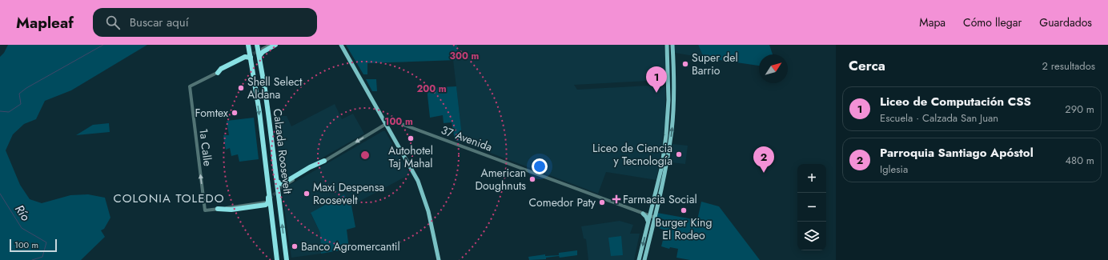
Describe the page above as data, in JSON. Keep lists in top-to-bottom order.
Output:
{
  "streets": {
    "highway": ["Calzada Roosevelt"],
    "street": ["37 Avenida", "1a Calle"]
  },
  "one_way": ["1a Calle"],
  "districts": ["COLONIA TOLEDO"],
  "water": ["Río"],
  "places": {
    "other": [
      "Super del Barrio",
      "Shell Select Aldana",
      "Fomtex",
      "Autohotel Taj Mahal",
      "Liceo de Ciencia y Tecnología",
      "American Doughnuts",
      "Maxi Despensa Roosevelt",
      "Comedor Paty",
      "Burger King El Rodeo",
      "Banco Agromercantil"
    ],
    "health": ["Farmacia Social"]
  },
  "scale_bar": "100 m",
  "north": "top right",
  "page": {
    "header": "Mapleaf",
    "search": "Buscar aquí",
    "nav": ["Mapa", "Cómo llegar", "Guardados"],
    "heading": ["Cerca", "2 resultados"],
    "pins": ["1", "2"],
    "list": [
      {
        "mark": "1",
        "name": "Liceo de Computación CSS",
        "note": "Escuela · Calzada San Juan",
        "value": "290 m"
      },
      {
        "mark": "2",
        "name": "Parroquia Santiago Apóstol",
        "note": "Iglesia",
        "value": "480 m"
      }
    ],
    "map_buttons": ["+", "−"],
    "scale": "100 m"
  },
  "rings": ["300 m", "200 m", "100 m"]
}
